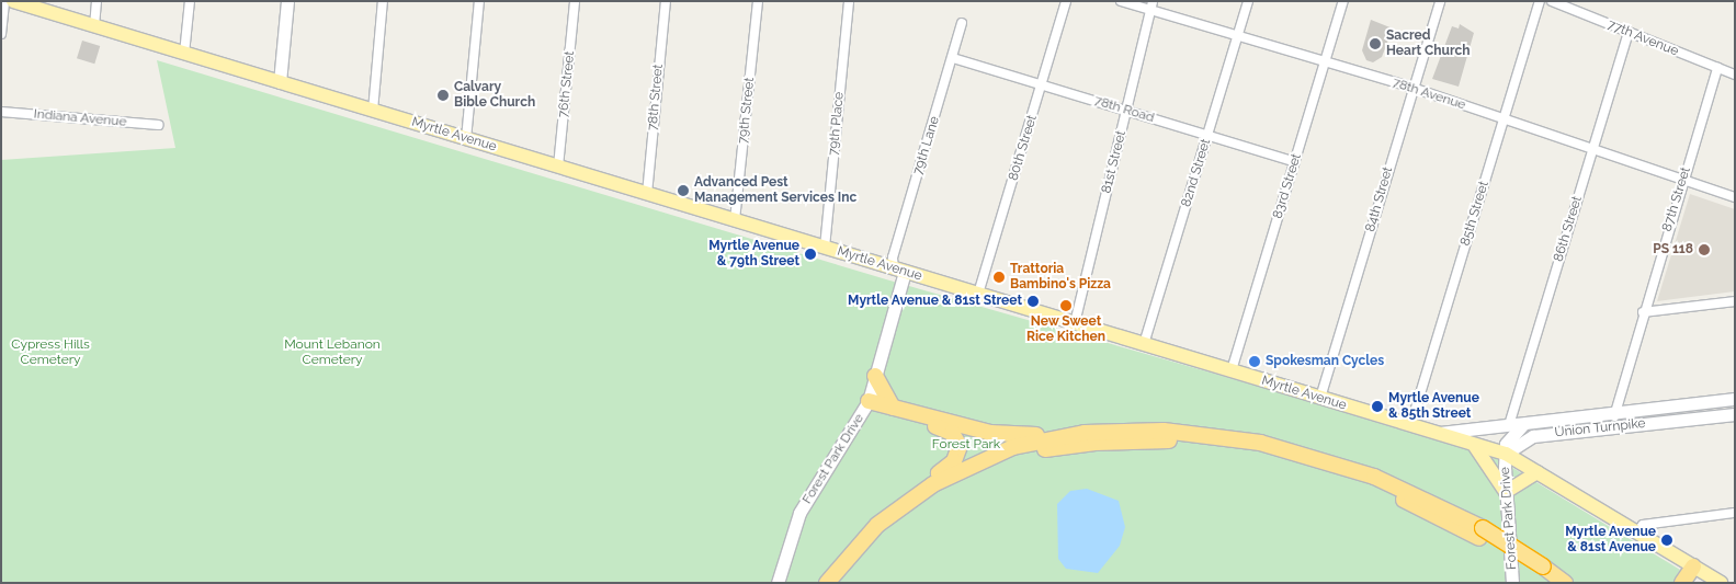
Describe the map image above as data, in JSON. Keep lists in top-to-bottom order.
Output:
{
  "streets": {
    "main road": ["Myrtle Avenue", "Union Turnpike", "Forest Park Drive"],
    "street": [
      "77th Avenue",
      "76th Street",
      "78th Avenue",
      "78th Street",
      "78th Road",
      "79th Street",
      "Indiana Avenue",
      "79th Place",
      "79th Lane",
      "80th Street",
      "81st Street",
      "82nd Street",
      "83rd Street",
      "84th Street",
      "87th Street",
      "85th Street",
      "86th Street"
    ]
  },
  "crossings": [
    ["77th Avenue", "87th Street"],
    ["77th Avenue", "86th Street"],
    ["76th Street", "Myrtle Avenue"],
    ["78th Avenue", "81st Street"],
    ["78th Avenue", "82nd Street"],
    ["78th Avenue", "83rd Street"],
    ["78th Avenue", "84th Street"],
    ["78th Avenue", "87th Street"],
    ["78th Avenue", "85th Street"],
    ["78th Avenue", "86th Street"],
    ["78th Street", "Myrtle Avenue"],
    ["78th Road", "79th Lane"],
    ["78th Road", "80th Street"],
    ["78th Road", "81st Street"],
    ["78th Road", "82nd Street"],
    ["78th Road", "83rd Street"],
    ["79th Street", "Myrtle Avenue"],
    ["79th Place", "Myrtle Avenue"],
    ["Myrtle Avenue", "79th Lane"],
    ["Myrtle Avenue", "80th Street"],
    ["Myrtle Avenue", "81st Street"],
    ["Myrtle Avenue", "82nd Street"],
    ["Myrtle Avenue", "83rd Street"],
    ["Myrtle Avenue", "84th Street"],
    ["Myrtle Avenue", "85th Street"],
    ["Myrtle Avenue", "Union Turnpike"],
    ["Myrtle Avenue", "Forest Park Drive"],
    ["79th Lane", "Forest Park Drive"],
    ["87th Street", "Union Turnpike"],
    ["86th Street", "Union Turnpike"],
    ["Union Turnpike", "Forest Park Drive"]
  ],
  "parks": ["Cypress Hills Cemetery", "Mount Lebanon Cemetery", "Forest Park"],
  "places": [
    "Sacred Heart Church",
    "Calvary Bible Church",
    "Advanced Pest Management Services Inc",
    "PS 118",
    "Myrtle Avenue & 79th Street",
    "Trattoria Bambino's Pizza",
    "Myrtle Avenue & 81st Street",
    "New Sweet Rice Kitchen",
    "Spokesman Cycles",
    "Myrtle Avenue & 85th Street",
    "Myrtle Avenue & 81st Avenue"
  ]
}
